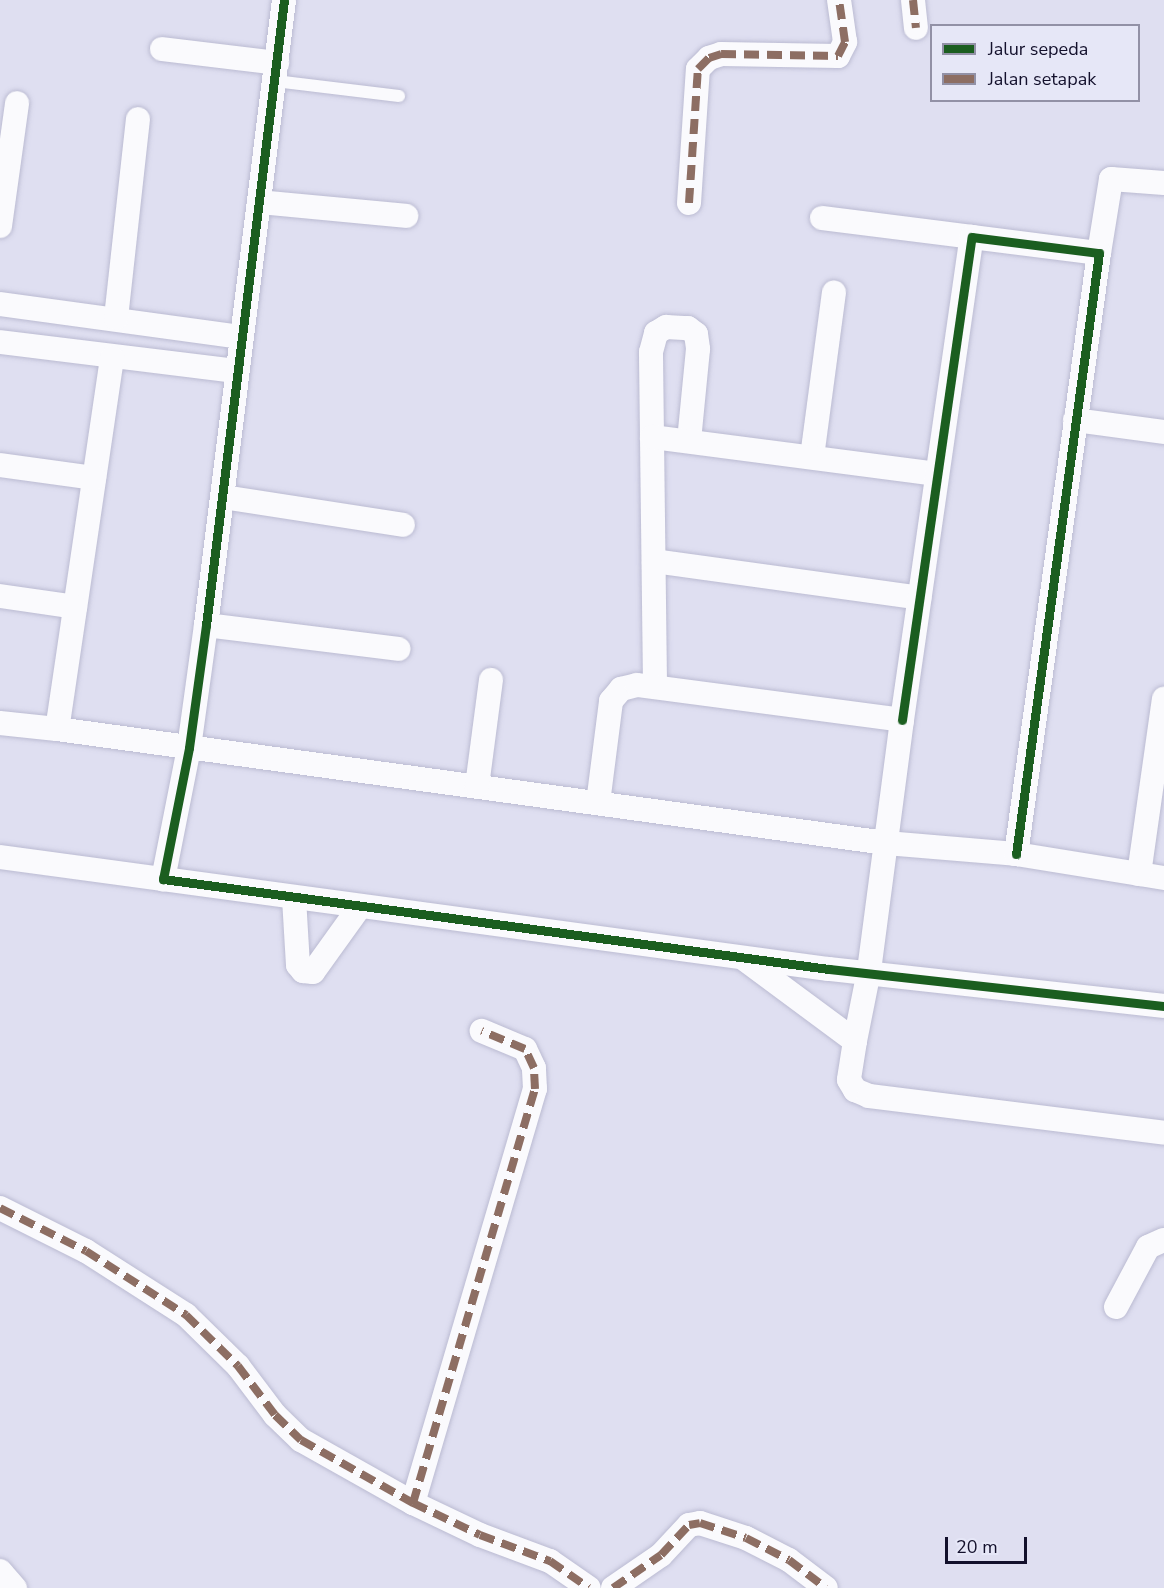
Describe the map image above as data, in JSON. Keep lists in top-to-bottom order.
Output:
{
  "legend": ["Jalur sepeda", "Jalan setapak"],
  "scale_bar": "20 m"
}
